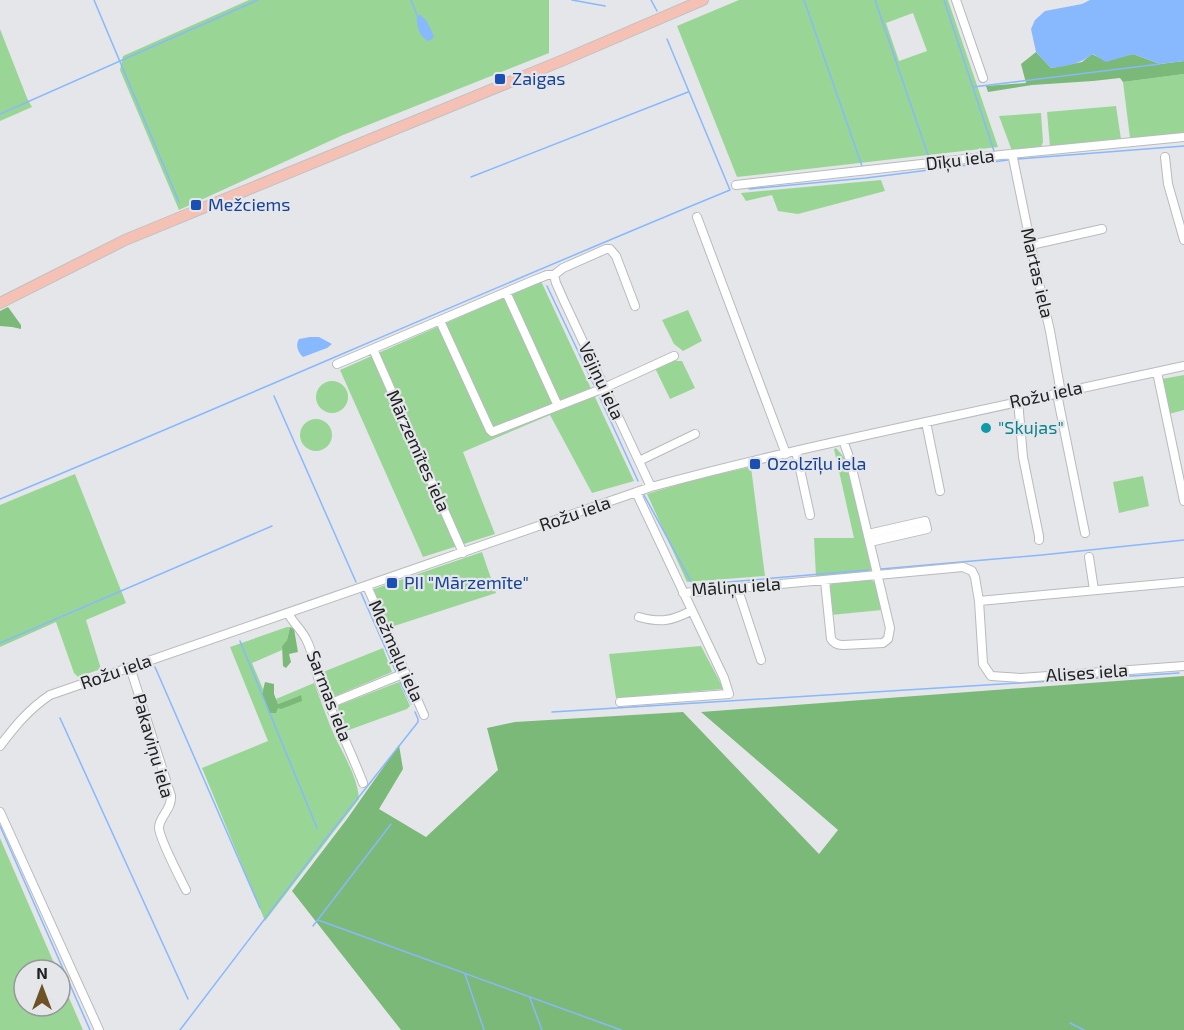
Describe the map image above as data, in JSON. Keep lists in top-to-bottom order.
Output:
{
  "streets": {
    "street": [
      "Dīķu iela",
      "Martas iela",
      "Vējiņu iela",
      "Rožu iela",
      "Mārzemītes iela",
      "Māliņu iela",
      "Mežmaļu iela",
      "Alises iela",
      "Sarmas iela",
      "Pakaviņu iela"
    ]
  },
  "crossings": [
    ["Dīķu iela", "Martas iela"],
    ["Martas iela", "Rožu iela"],
    ["Vējiņu iela", "Rožu iela"],
    ["Rožu iela", "Mārzemītes iela"],
    ["Rožu iela", "Māliņu iela"],
    ["Rožu iela", "Mežmaļu iela"],
    ["Rožu iela", "Sarmas iela"],
    ["Rožu iela", "Pakaviņu iela"],
    ["Māliņu iela", "Alises iela"]
  ],
  "places": {
    "transit": [
      "Zaigas",
      "Mežciems",
      "Ozolzīļu iela",
      "PII \"Mārzemīte\""
    ],
    "other": ["\"Skujas\""]
  },
  "north": "top"
}
